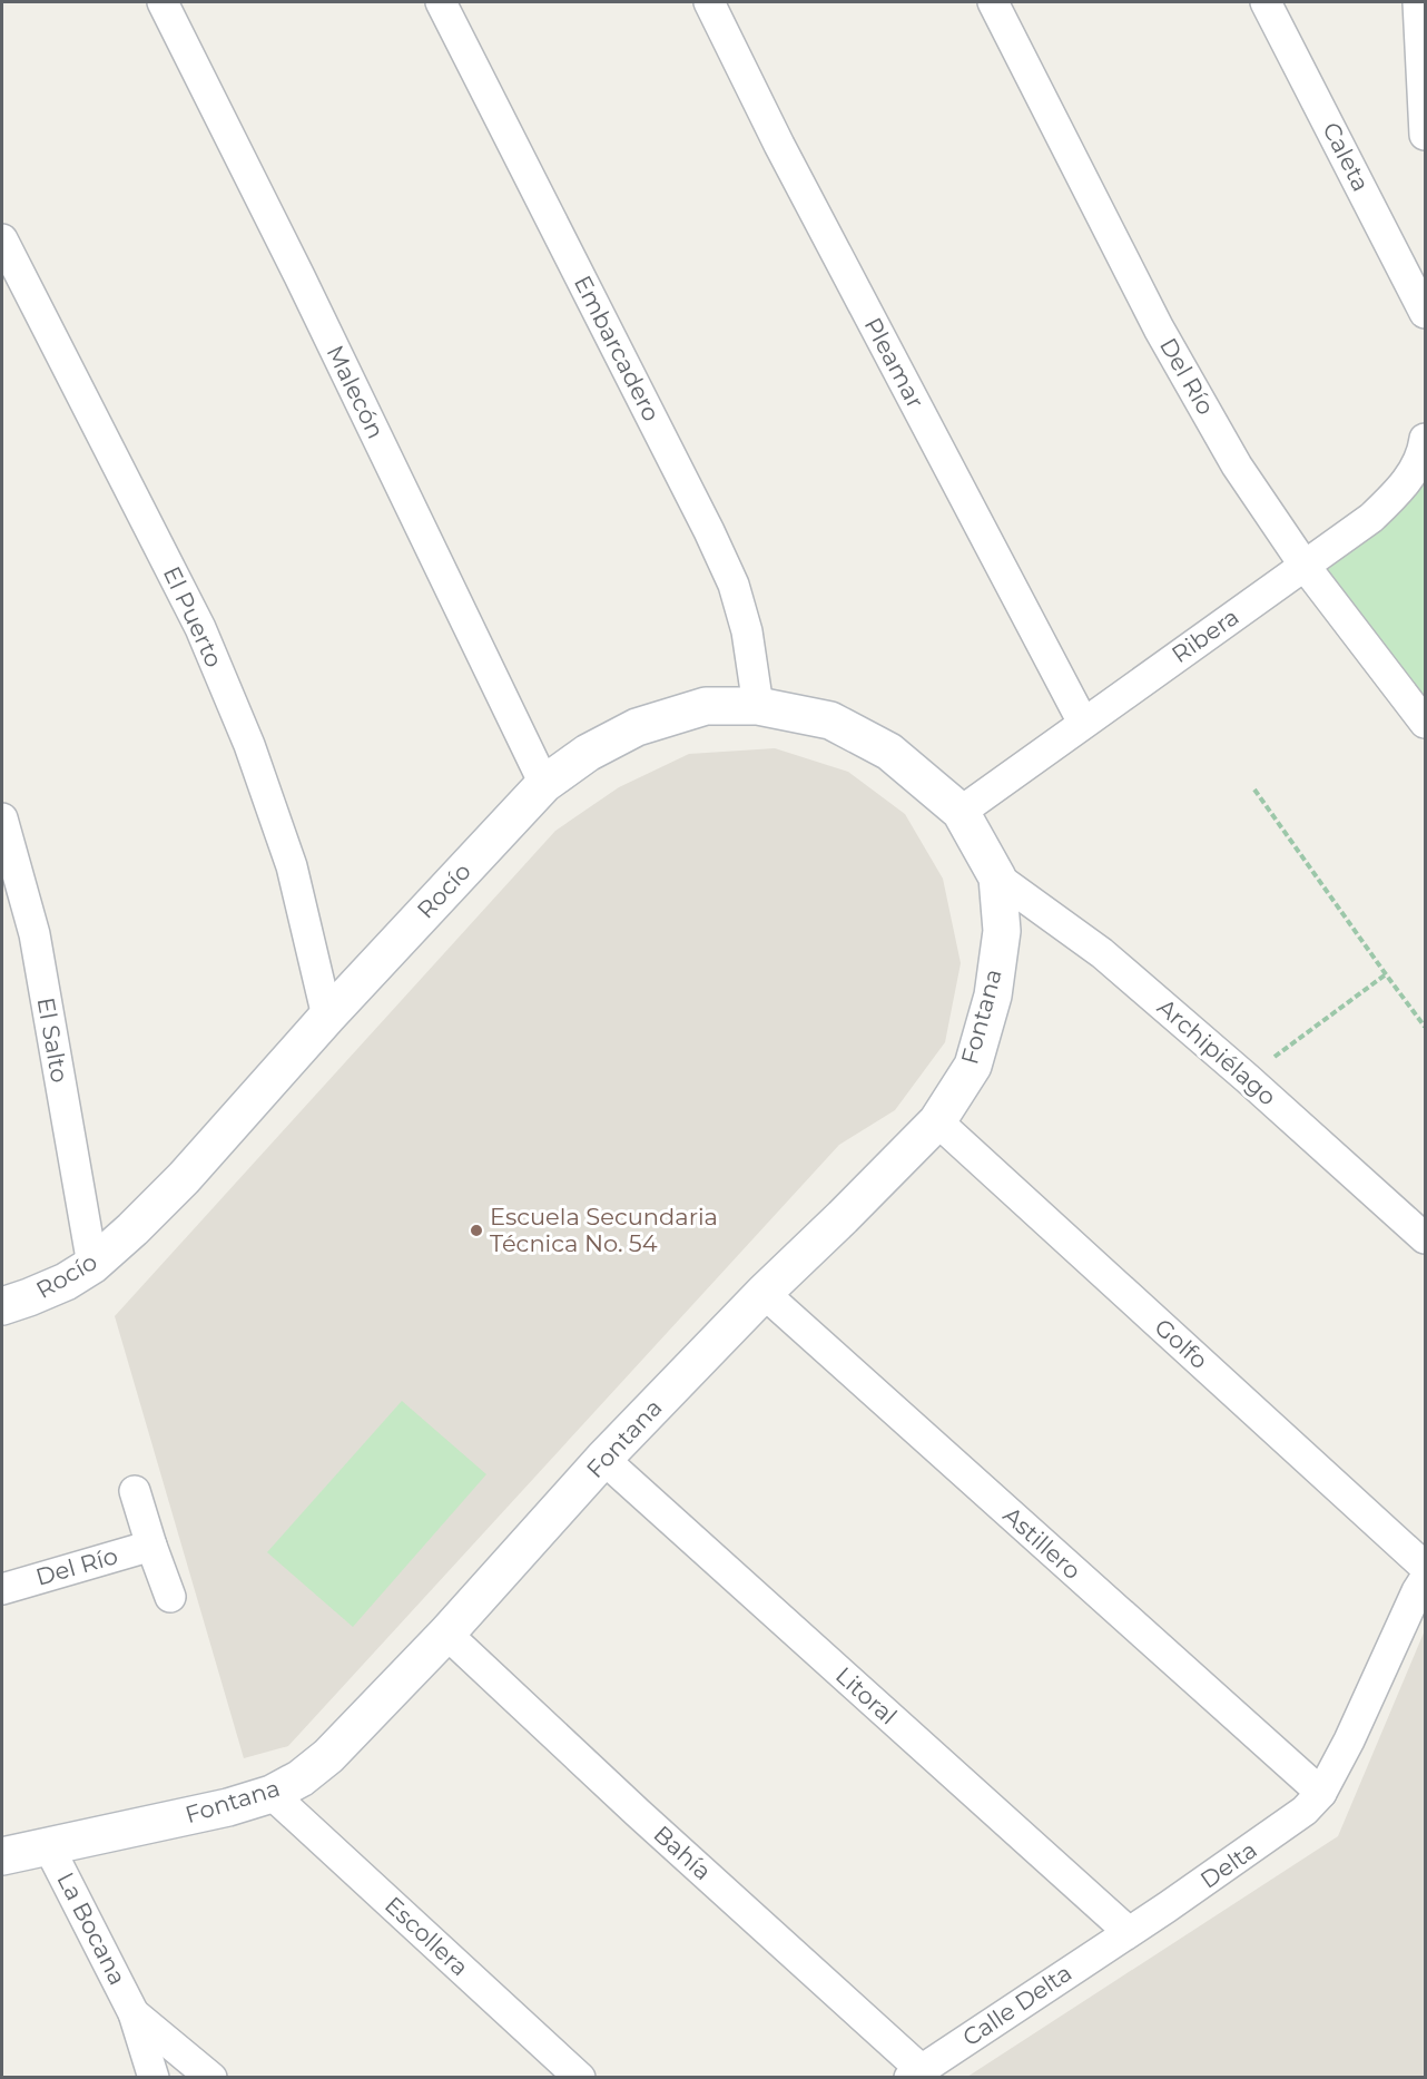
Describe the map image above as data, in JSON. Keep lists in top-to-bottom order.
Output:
{
  "streets": {
    "street": [
      "Caleta",
      "Embarcadero",
      "Pleamar",
      "Del Río",
      "Malecón",
      "El Puerto",
      "Ribera",
      "Rocío",
      "Fontana",
      "El Salto",
      "Archipiélago",
      "Golfo",
      "Astillero",
      "Litoral",
      "Bahía",
      "Delta",
      "La Bocana",
      "Escollera",
      "Calle Delta"
    ]
  },
  "crossings": [
    ["Embarcadero", "Rocío"],
    ["Pleamar", "Ribera"],
    ["Del Río", "Ribera"],
    ["Malecón", "Rocío"],
    ["El Puerto", "Rocío"],
    ["Ribera", "Rocío"],
    ["Ribera", "Fontana"],
    ["Rocío", "Fontana"],
    ["Rocío", "El Salto"],
    ["Fontana", "Archipiélago"],
    ["Fontana", "Golfo"],
    ["Fontana", "Astillero"],
    ["Fontana", "Litoral"],
    ["Fontana", "Bahía"],
    ["Fontana", "La Bocana"],
    ["Fontana", "Escollera"],
    ["Astillero", "Delta"],
    ["Litoral", "Delta"],
    ["Bahía", "Calle Delta"],
    ["Delta", "Calle Delta"]
  ],
  "places": ["Escuela Secundaria Técnica No. 54"]
}
